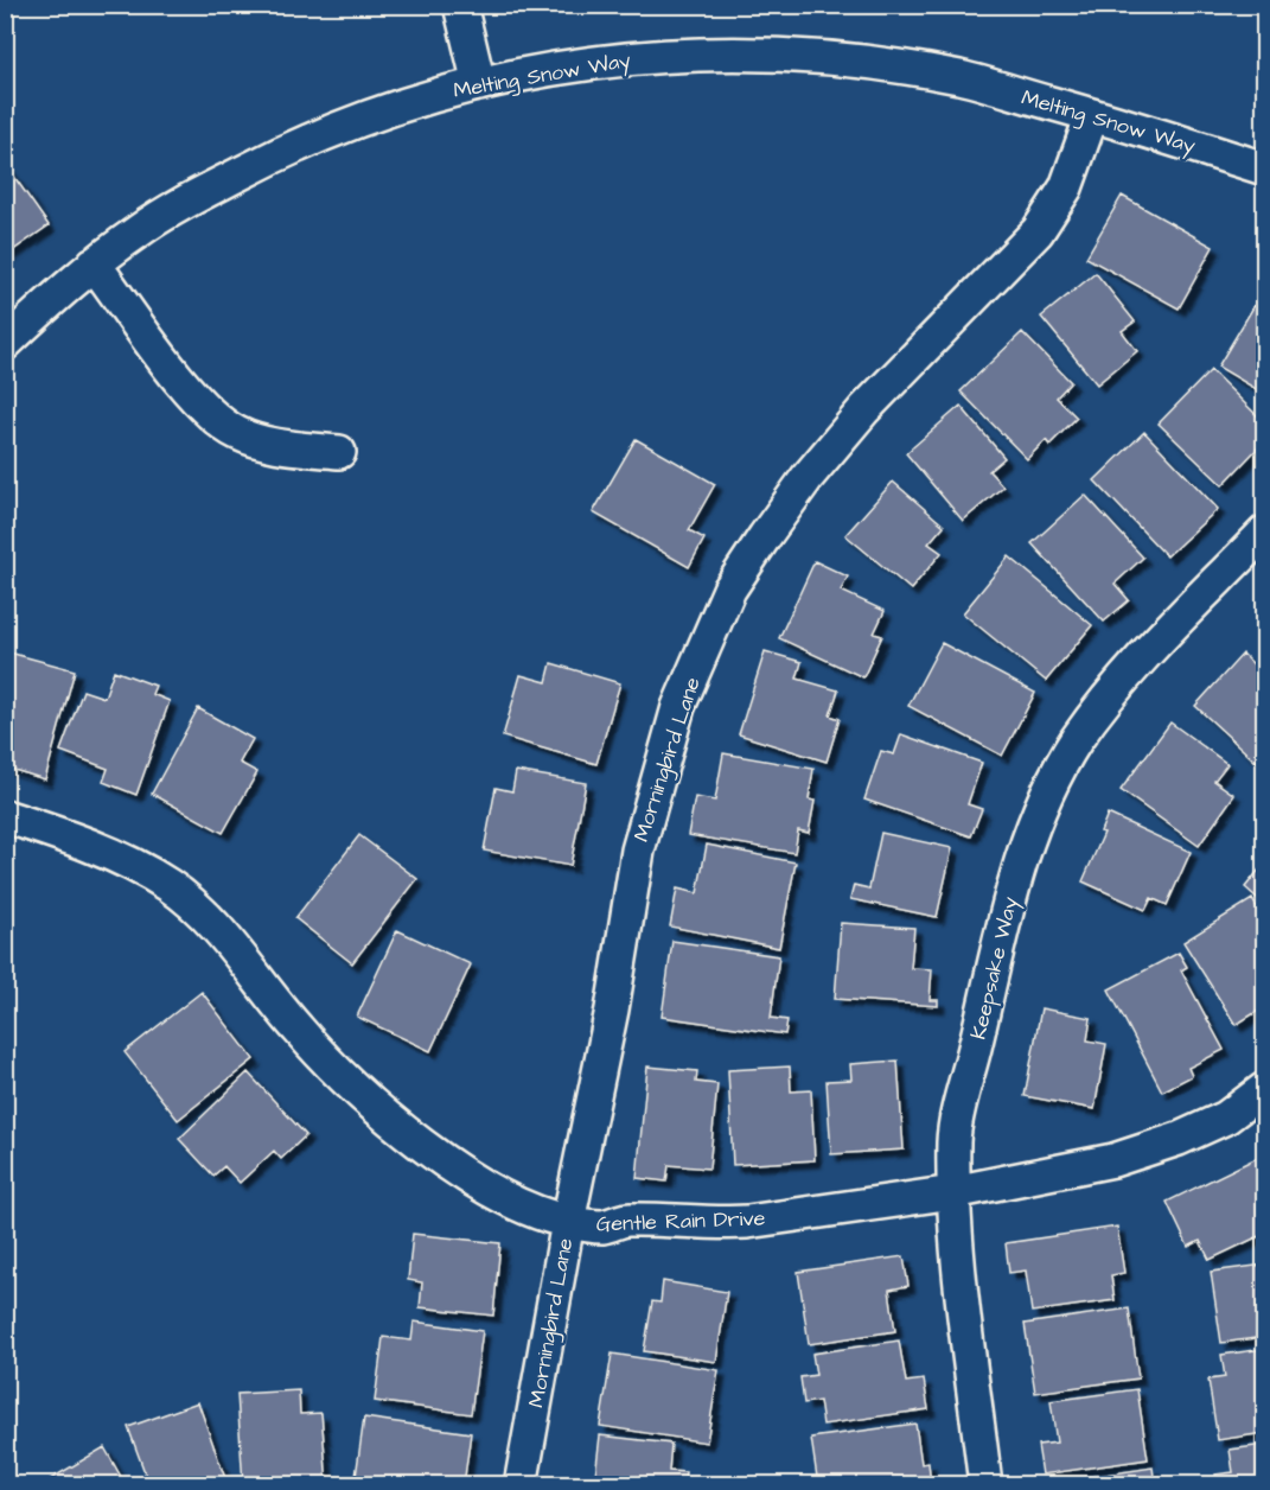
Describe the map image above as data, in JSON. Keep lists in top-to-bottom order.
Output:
{
  "streets": {
    "street": [
      "Melting Snow Way",
      "Morningbird Lane",
      "Keepsake Way",
      "Gentle Rain Drive"
    ]
  },
  "crossings": [
    ["Melting Snow Way", "Morningbird Lane"],
    ["Morningbird Lane", "Gentle Rain Drive"],
    ["Keepsake Way", "Gentle Rain Drive"]
  ]
}
